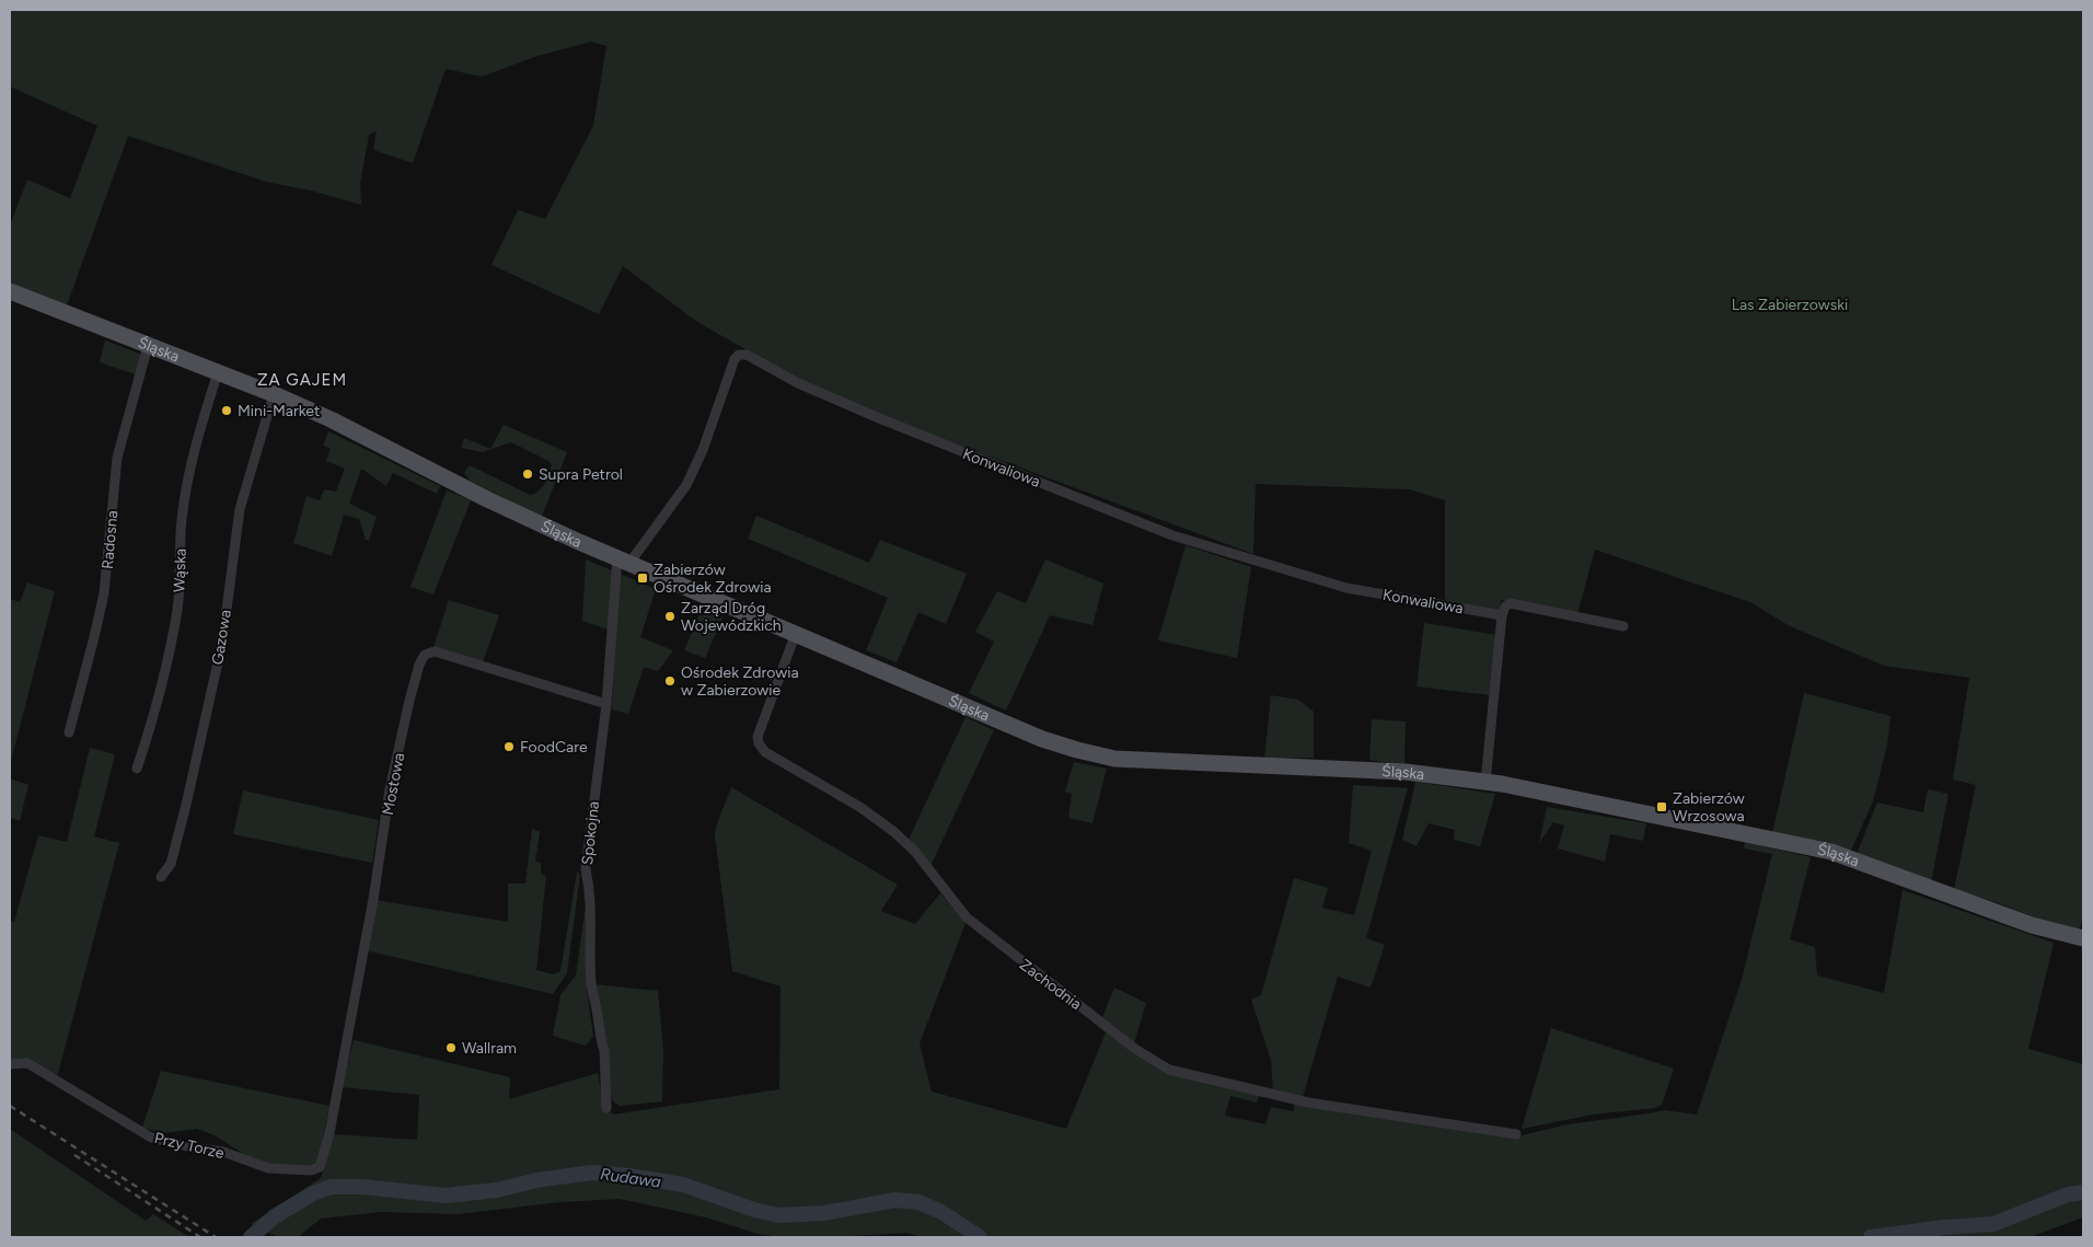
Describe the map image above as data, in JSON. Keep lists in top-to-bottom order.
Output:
{
  "streets": {
    "main road": ["Śląska"],
    "street": [
      "Konwaliowa",
      "Radosna",
      "Wąska",
      "Gazowa",
      "Mostowa",
      "Spokojna",
      "Zachodnia",
      "Przy Torze"
    ]
  },
  "crossings": [
    ["Śląska", "Konwaliowa"],
    ["Śląska", "Radosna"],
    ["Śląska", "Wąska"],
    ["Śląska", "Gazowa"],
    ["Śląska", "Spokojna"],
    ["Śląska", "Zachodnia"],
    ["Konwaliowa", "Spokojna"],
    ["Mostowa", "Spokojna"],
    ["Mostowa", "Przy Torze"]
  ],
  "districts": ["ZA GAJEM"],
  "water": ["Rudawa"],
  "parks": ["Las Zabierzowski"],
  "places": {
    "other": [
      "Mini-Market",
      "Supra Petrol",
      "Zarząd Dróg Wojewódzkich",
      "Ośrodek Zdrowia w Zabierzowie",
      "FoodCare",
      "Wallram"
    ],
    "transit": ["Zabierzów Ośrodek Zdrowia", "Zabierzów Wrzosowa"]
  }
}
